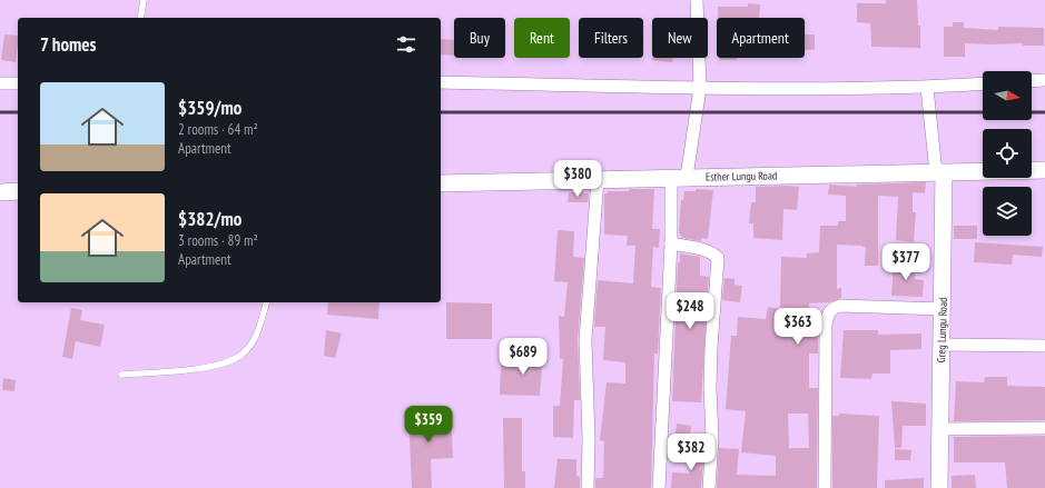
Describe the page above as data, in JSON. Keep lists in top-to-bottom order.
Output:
{
  "streets": {
    "street": ["Esther Lungu Road", "Greg Lungu Road"]
  },
  "crossings": [
    ["Esther Lungu Road", "Greg Lungu Road"]
  ],
  "north": "right",
  "page": {
    "chip": [
      "Buy",
      "Rent",
      "Filters",
      "New",
      "Apartment"
    ],
    "heading": "7 homes",
    "list": [
      {
        "name": "$359/mo",
        "note": "2 rooms · 64 m² · Apartment"
      },
      {
        "name": "$382/mo",
        "note": "3 rooms · 89 m² · Apartment"
      }
    ],
    "price": [
      "$380",
      "$377",
      "$248",
      "$363",
      "$689",
      "$359",
      "$382"
    ]
  }
}
